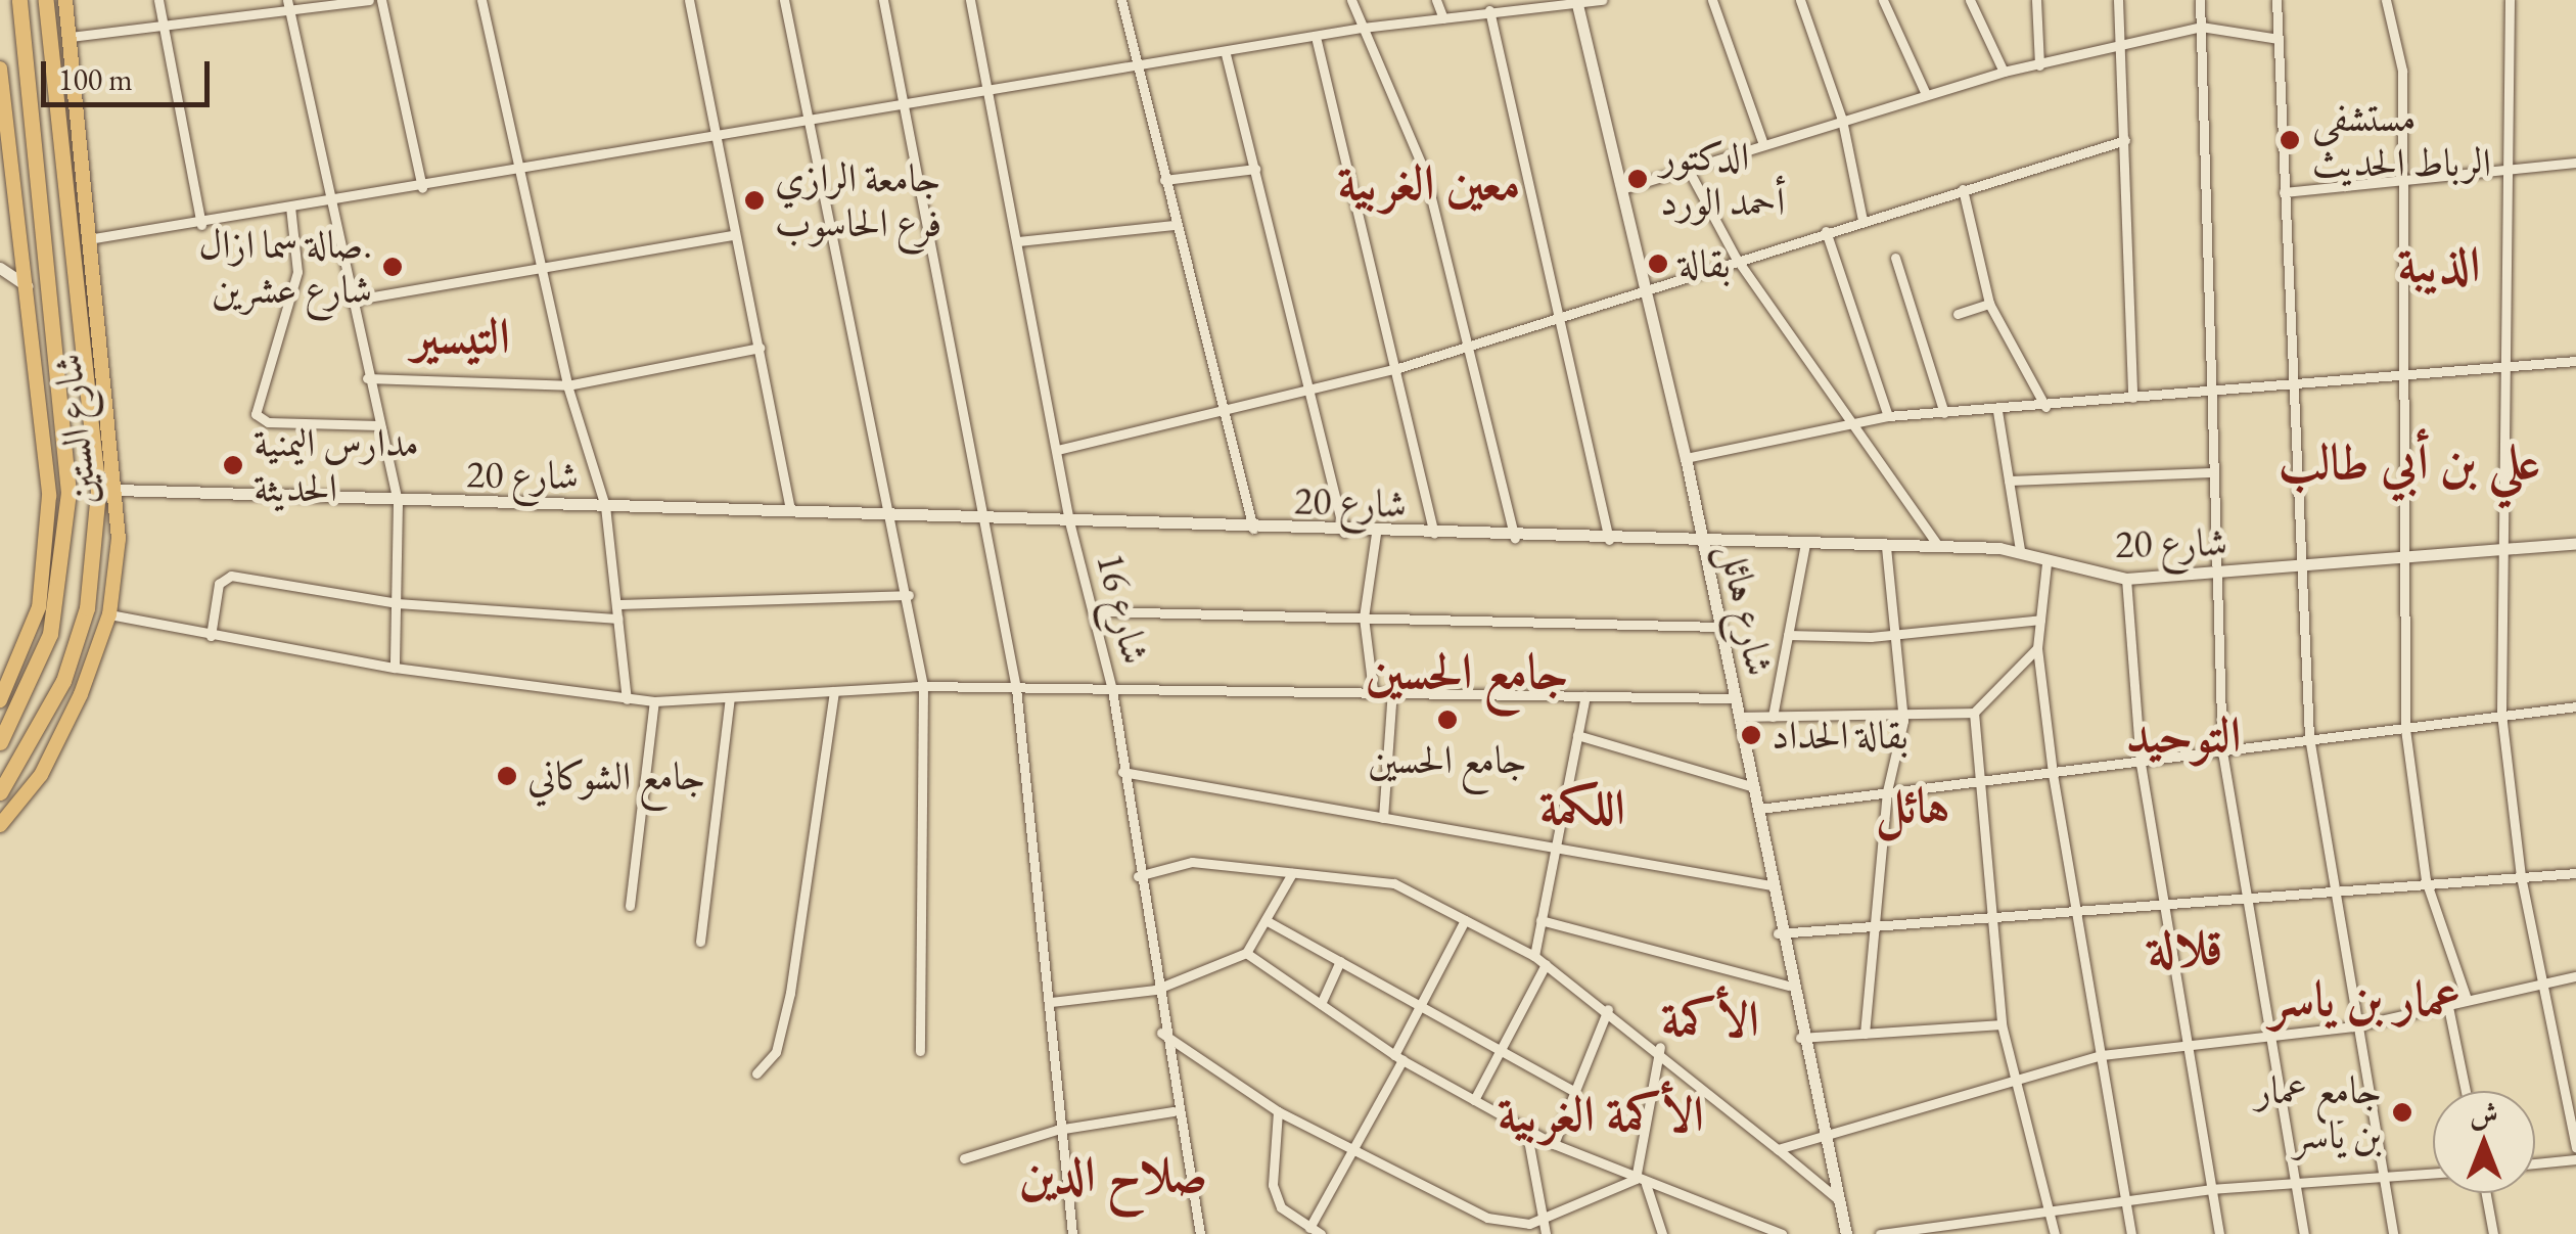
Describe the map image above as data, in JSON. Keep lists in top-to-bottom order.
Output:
{
  "streets": {
    "highway": ["شارع الستين"],
    "street": ["شارع 20", "شارع 16", "شارع هائل"]
  },
  "crossings": [
    ["شارع الستين", "شارع 20"],
    ["شارع 20", "شارع 16"],
    ["شارع 20", "شارع هائل"]
  ],
  "districts": [
    "معين الغربية",
    "الذيبة",
    "التيسير",
    "علي بن أبي طالب",
    "جامع الحسين",
    "التوحيد",
    "هائل",
    "اللكمة",
    "قلالة",
    "عمار بن ياسر",
    "الأكمة",
    "الأكمة الغربية",
    "صلاح الدين"
  ],
  "places": [
    "مستشفى الرباط الحديث",
    "الدكتور أحمد الورد",
    "جامعة الرازي فرع الحاسوب",
    "بقالة",
    "صالة سما ازال. شارع عشرين",
    "مدارس اليمنية الحديثة",
    "جامع الحسين",
    "بقالة الحداد",
    "جامع الشوكاني",
    "جامع عمار بن ياسر"
  ],
  "scale_bar": "100 m",
  "north": "top"
}
